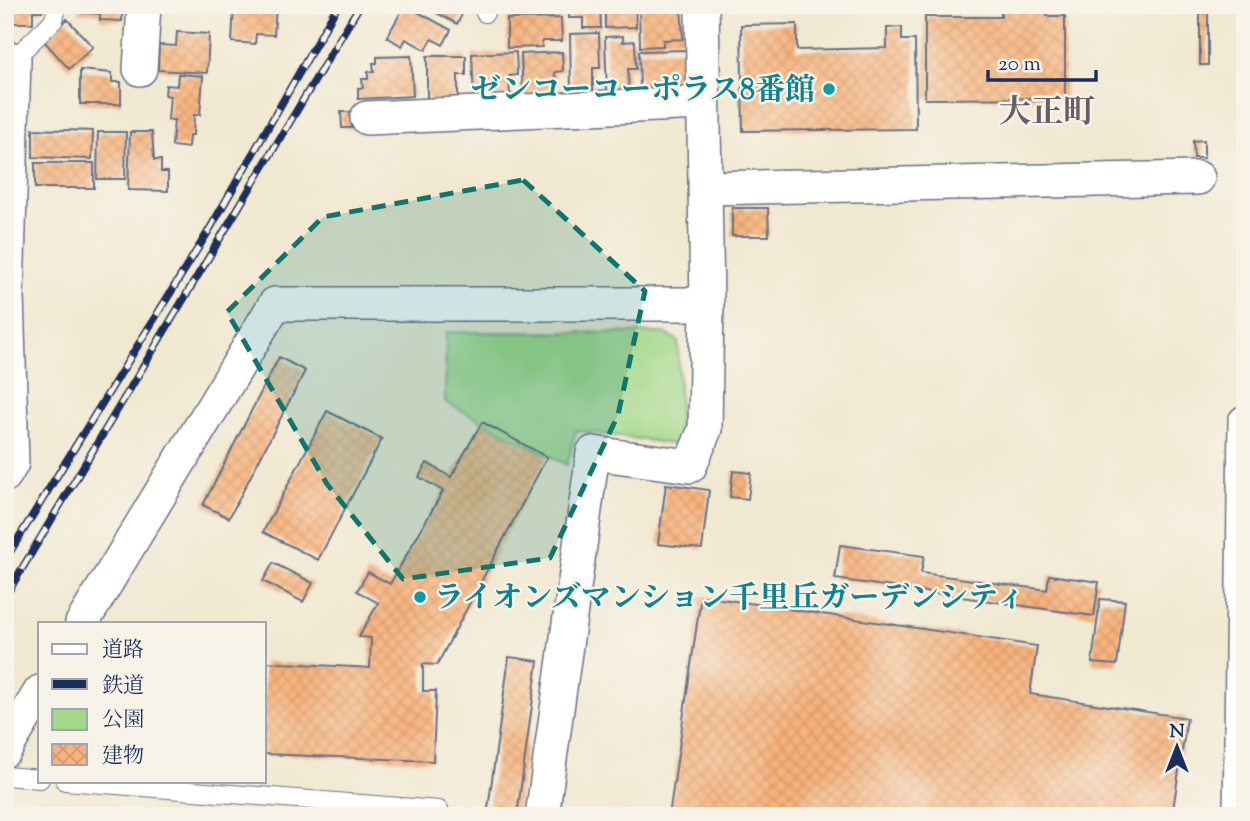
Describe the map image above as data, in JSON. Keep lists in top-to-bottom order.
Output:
{
  "districts": ["大正町"],
  "places": ["ゼンコーコーポラス8番館", "ライオンズマンション千里丘ガーデンシティ"],
  "legend": [
    "道路",
    "鉄道",
    "公園",
    "建物"
  ],
  "scale_bar": "20 m",
  "north": "top"
}
